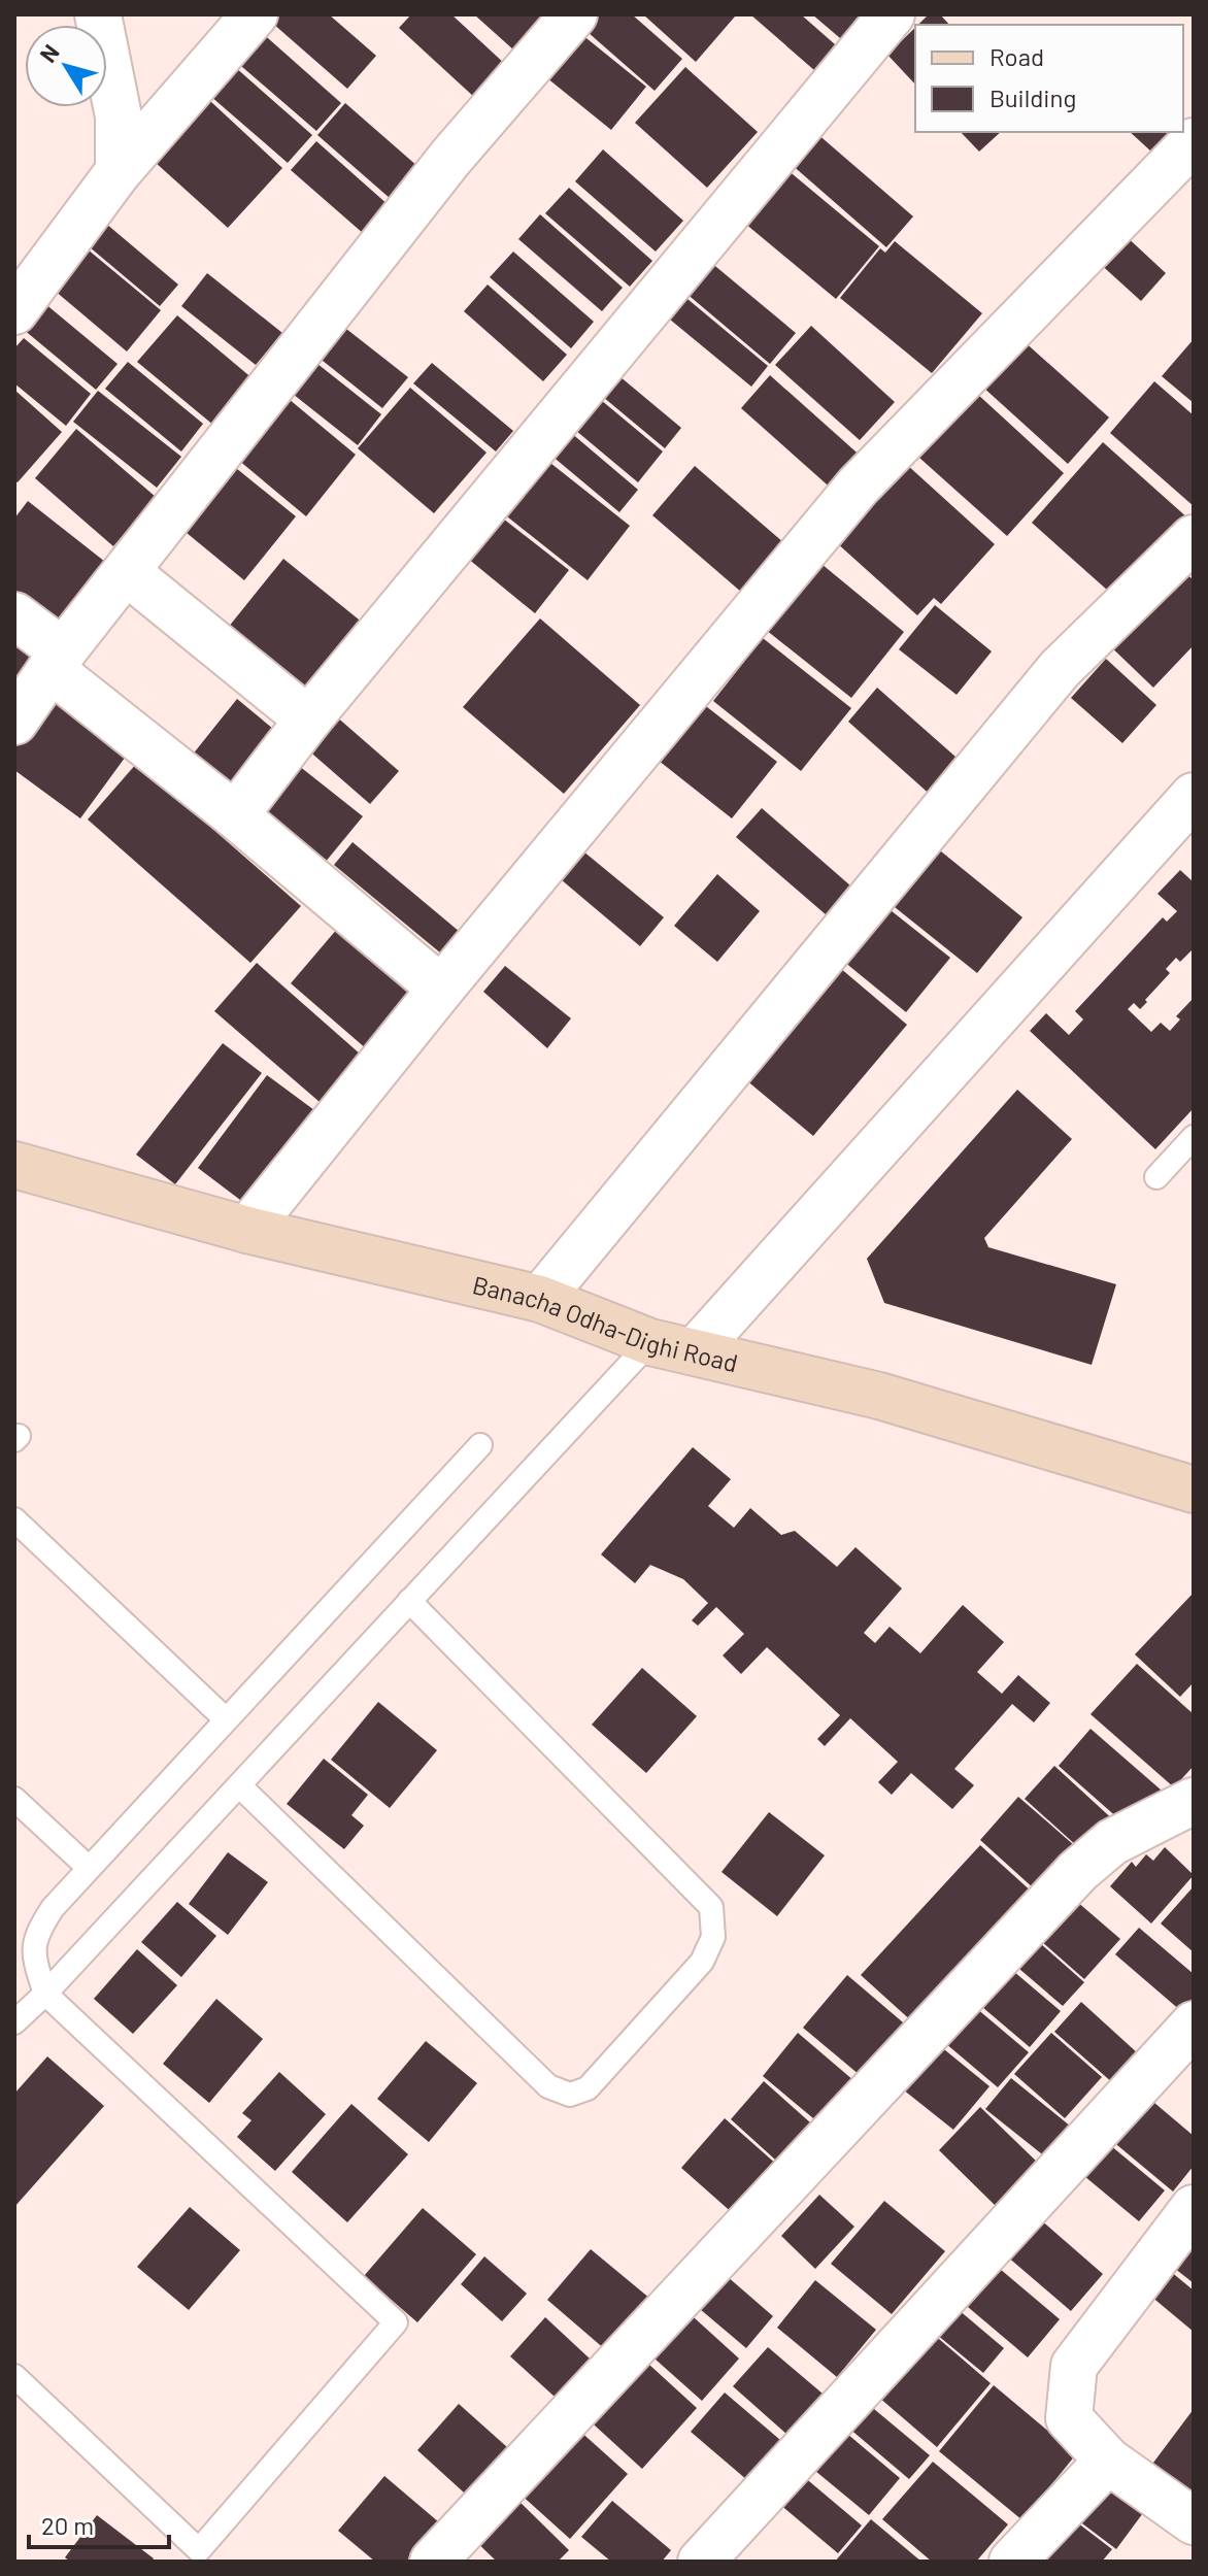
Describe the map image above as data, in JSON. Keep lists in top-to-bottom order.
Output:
{
  "streets": {
    "street": ["Banacha Odha-Dighi Road"]
  },
  "legend": ["Road", "Building"],
  "scale_bar": "20 m",
  "north": "top left"
}
